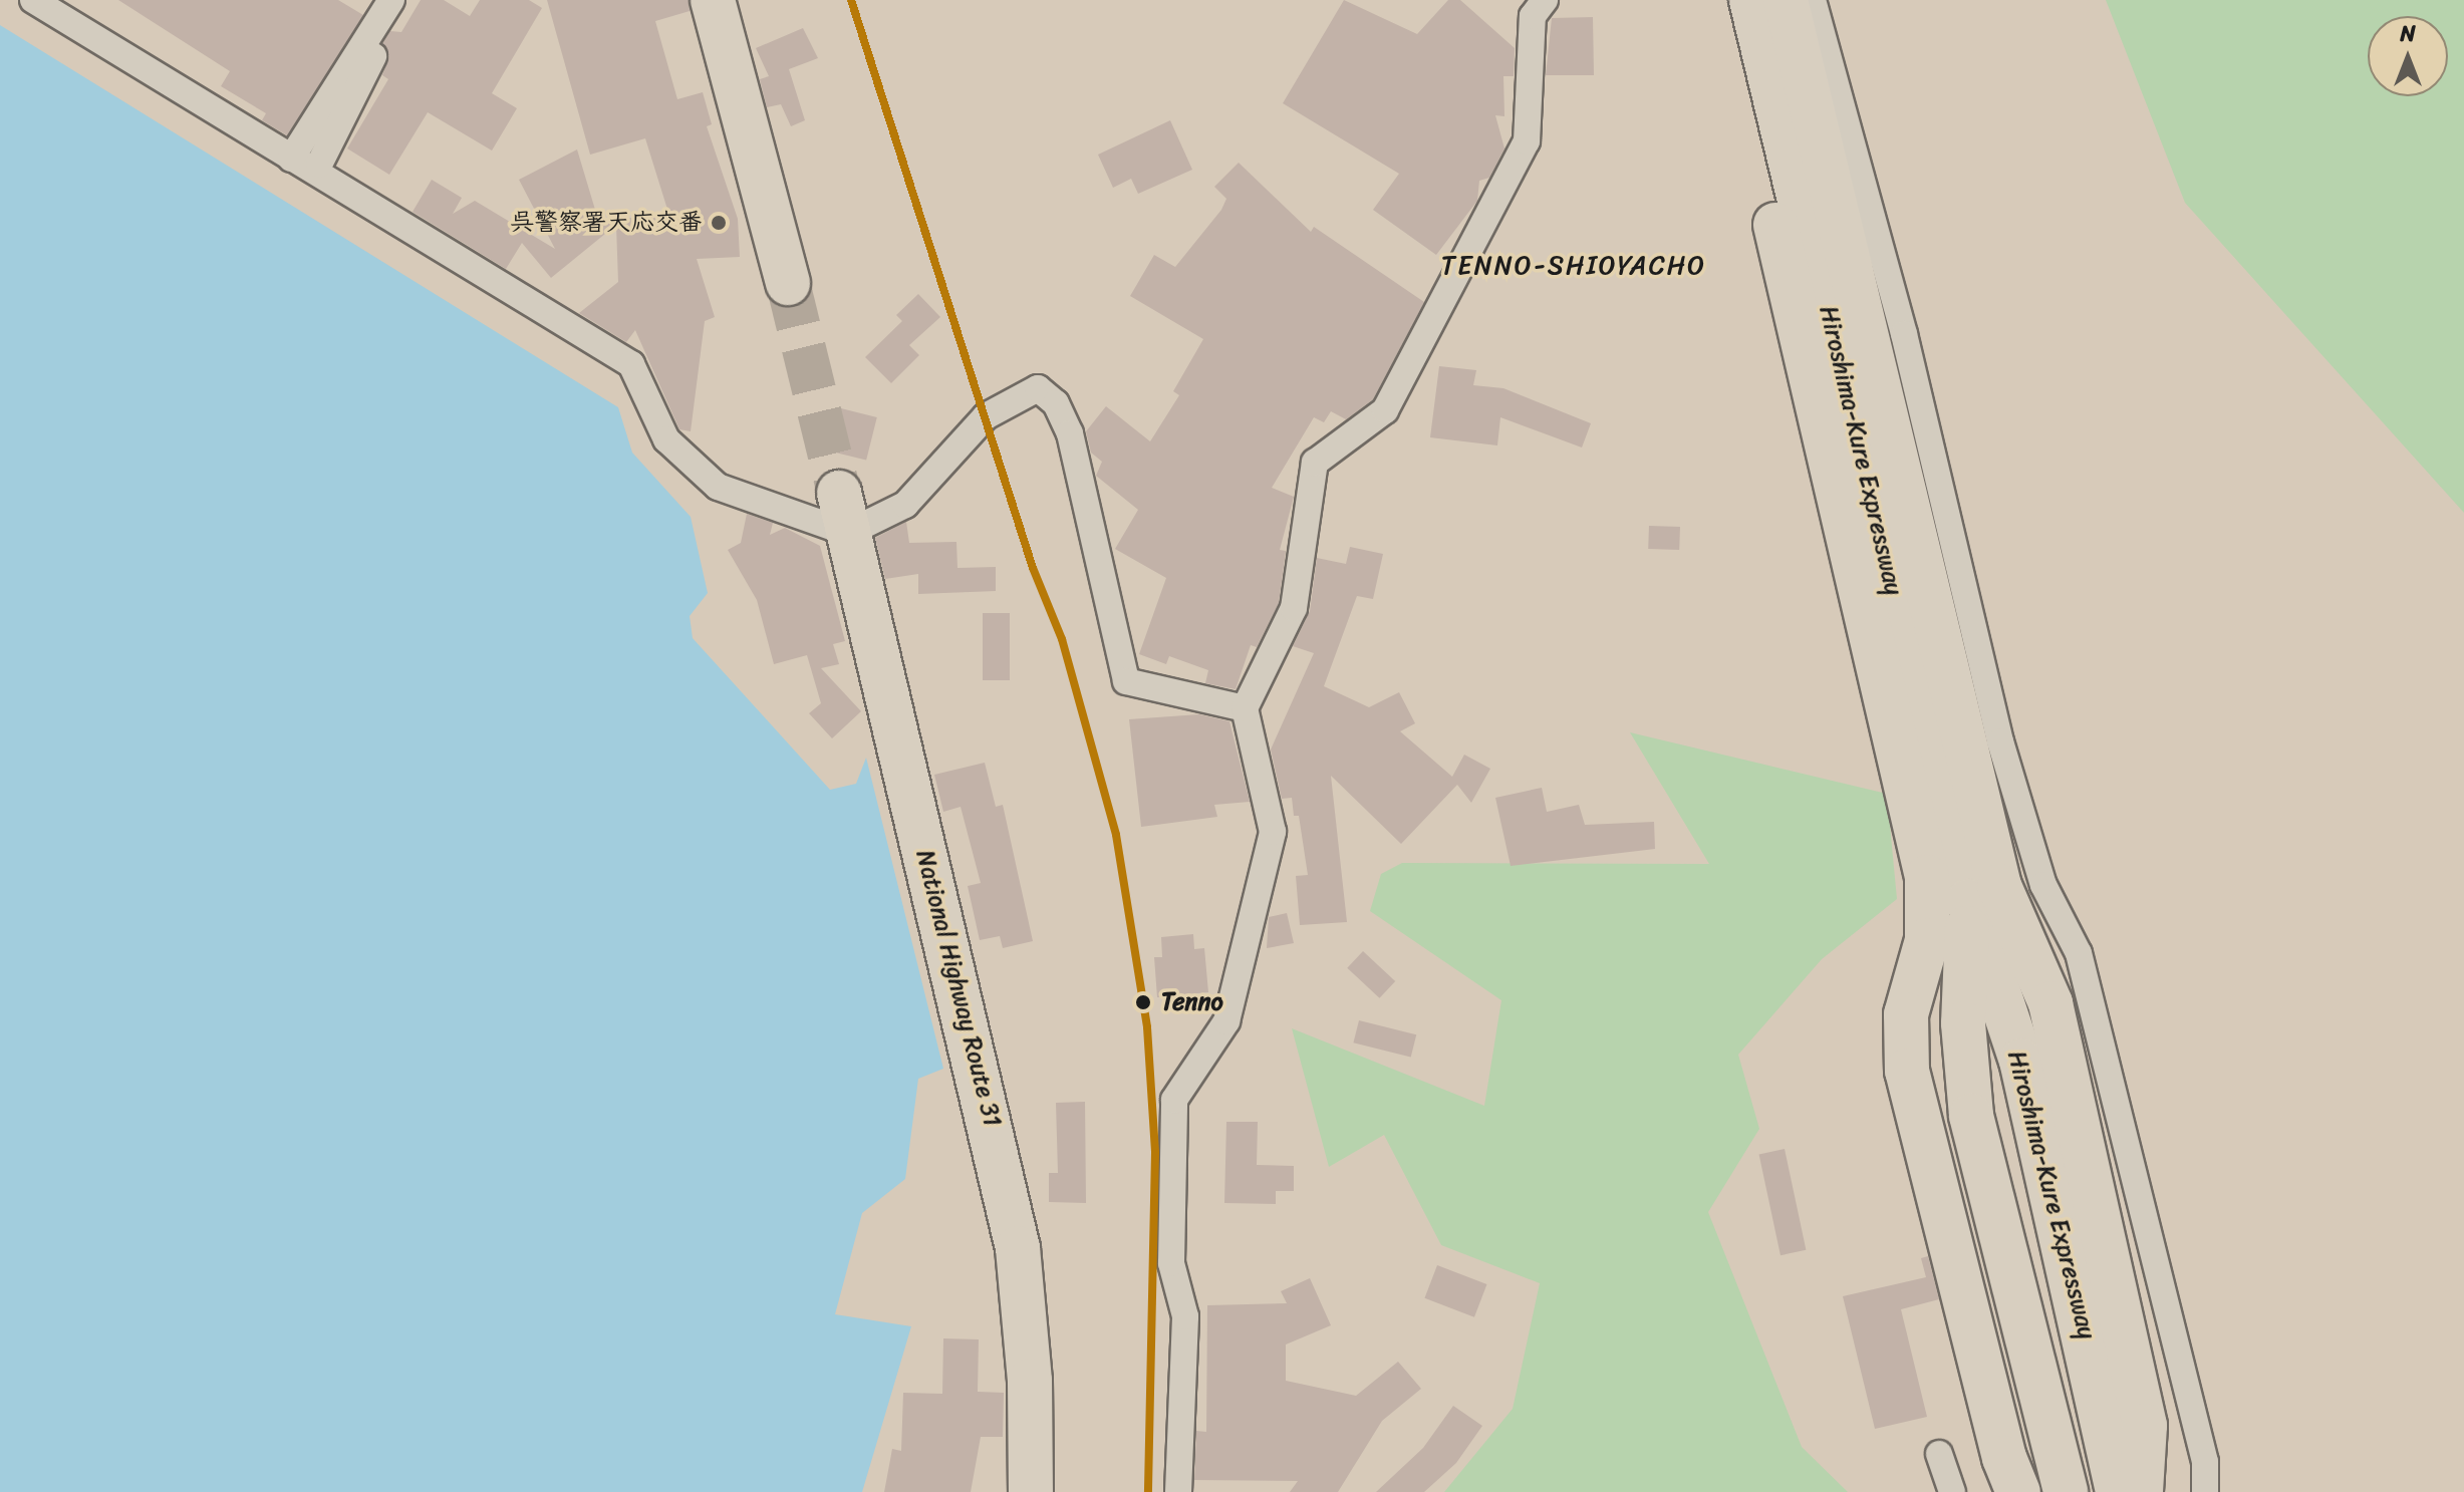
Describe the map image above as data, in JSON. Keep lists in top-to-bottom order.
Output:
{
  "streets": {
    "highway": ["Hiroshima-Kure Expressway", "National Highway Route 31"]
  },
  "districts": ["TENNO-SHIOYACHO"],
  "places": ["呉警察署天応交番", "Tenno"],
  "north": "top"
}
